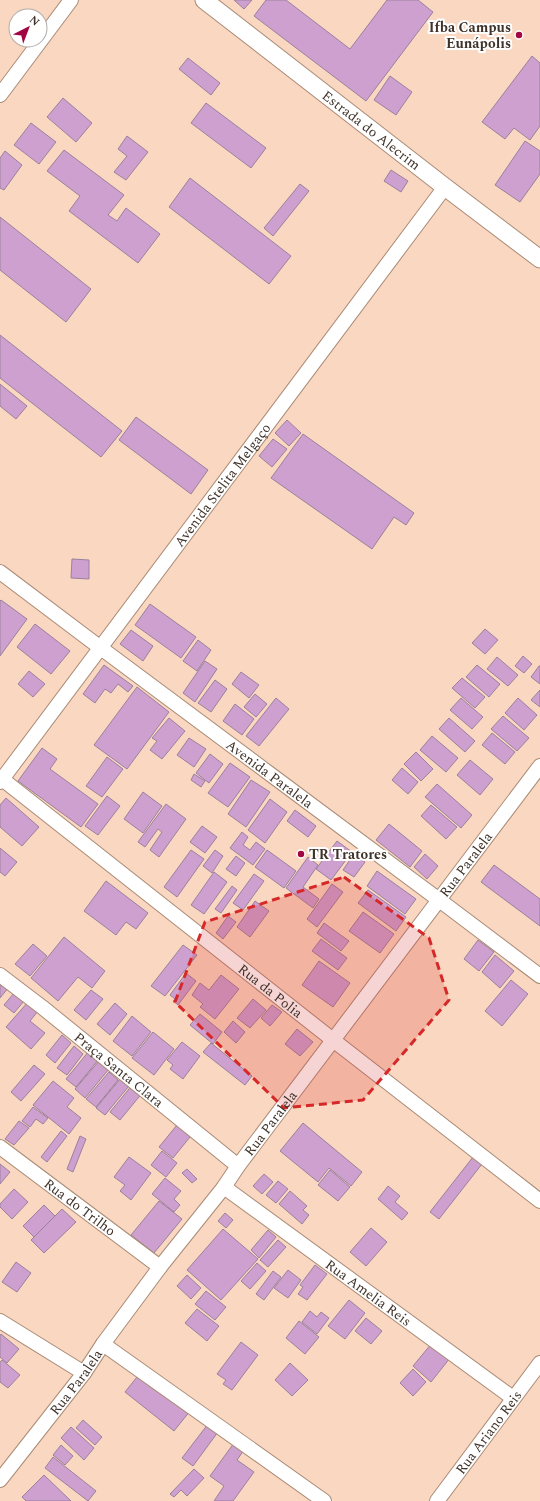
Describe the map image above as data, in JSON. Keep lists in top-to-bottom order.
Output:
{
  "streets": {
    "street": [
      "Estrada do Alecrim",
      "Avenida Stelita Melgaço",
      "Avenida Paralela",
      "Rua Paralela",
      "Rua da Polia",
      "Praça Santa Clara",
      "Rua do Trilho",
      "Rua Amelia Reis",
      "Rua Ariano Reis"
    ]
  },
  "crossings": [
    ["Estrada do Alecrim", "Avenida Stelita Melgaço"],
    ["Avenida Stelita Melgaço", "Avenida Paralela"],
    ["Avenida Stelita Melgaço", "Rua da Polia"],
    ["Avenida Paralela", "Rua Paralela"],
    ["Rua Paralela", "Rua da Polia"],
    ["Rua Paralela", "Praça Santa Clara"],
    ["Rua Paralela", "Rua do Trilho"],
    ["Rua Paralela", "Rua Amelia Reis"],
    ["Rua Amelia Reis", "Rua Ariano Reis"]
  ],
  "places": ["Ifba Campus Eunápolis", "TR Tratores"],
  "north": "top right"
}
